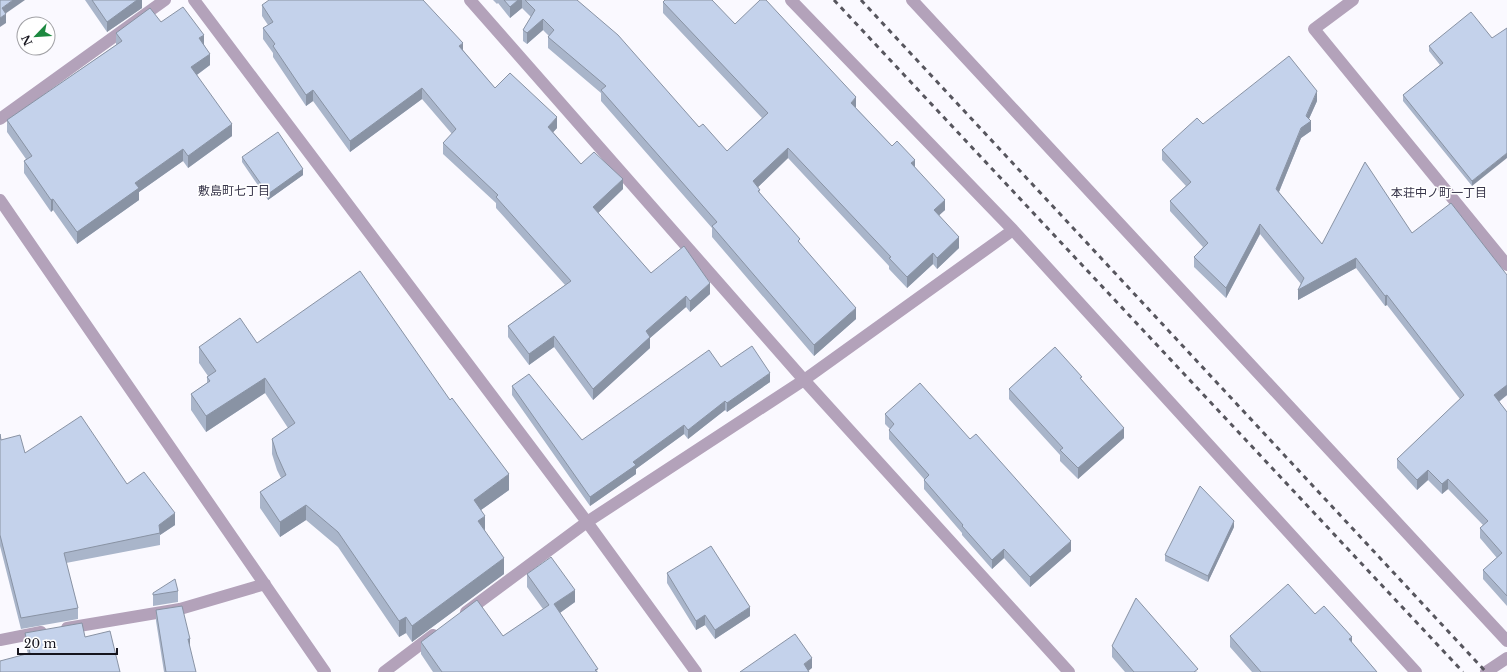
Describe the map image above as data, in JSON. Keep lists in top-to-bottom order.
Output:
{
  "districts": ["敷島町七丁目", "本荘中ノ町一丁目"],
  "scale_bar": "20 m",
  "north": "bottom left"
}
